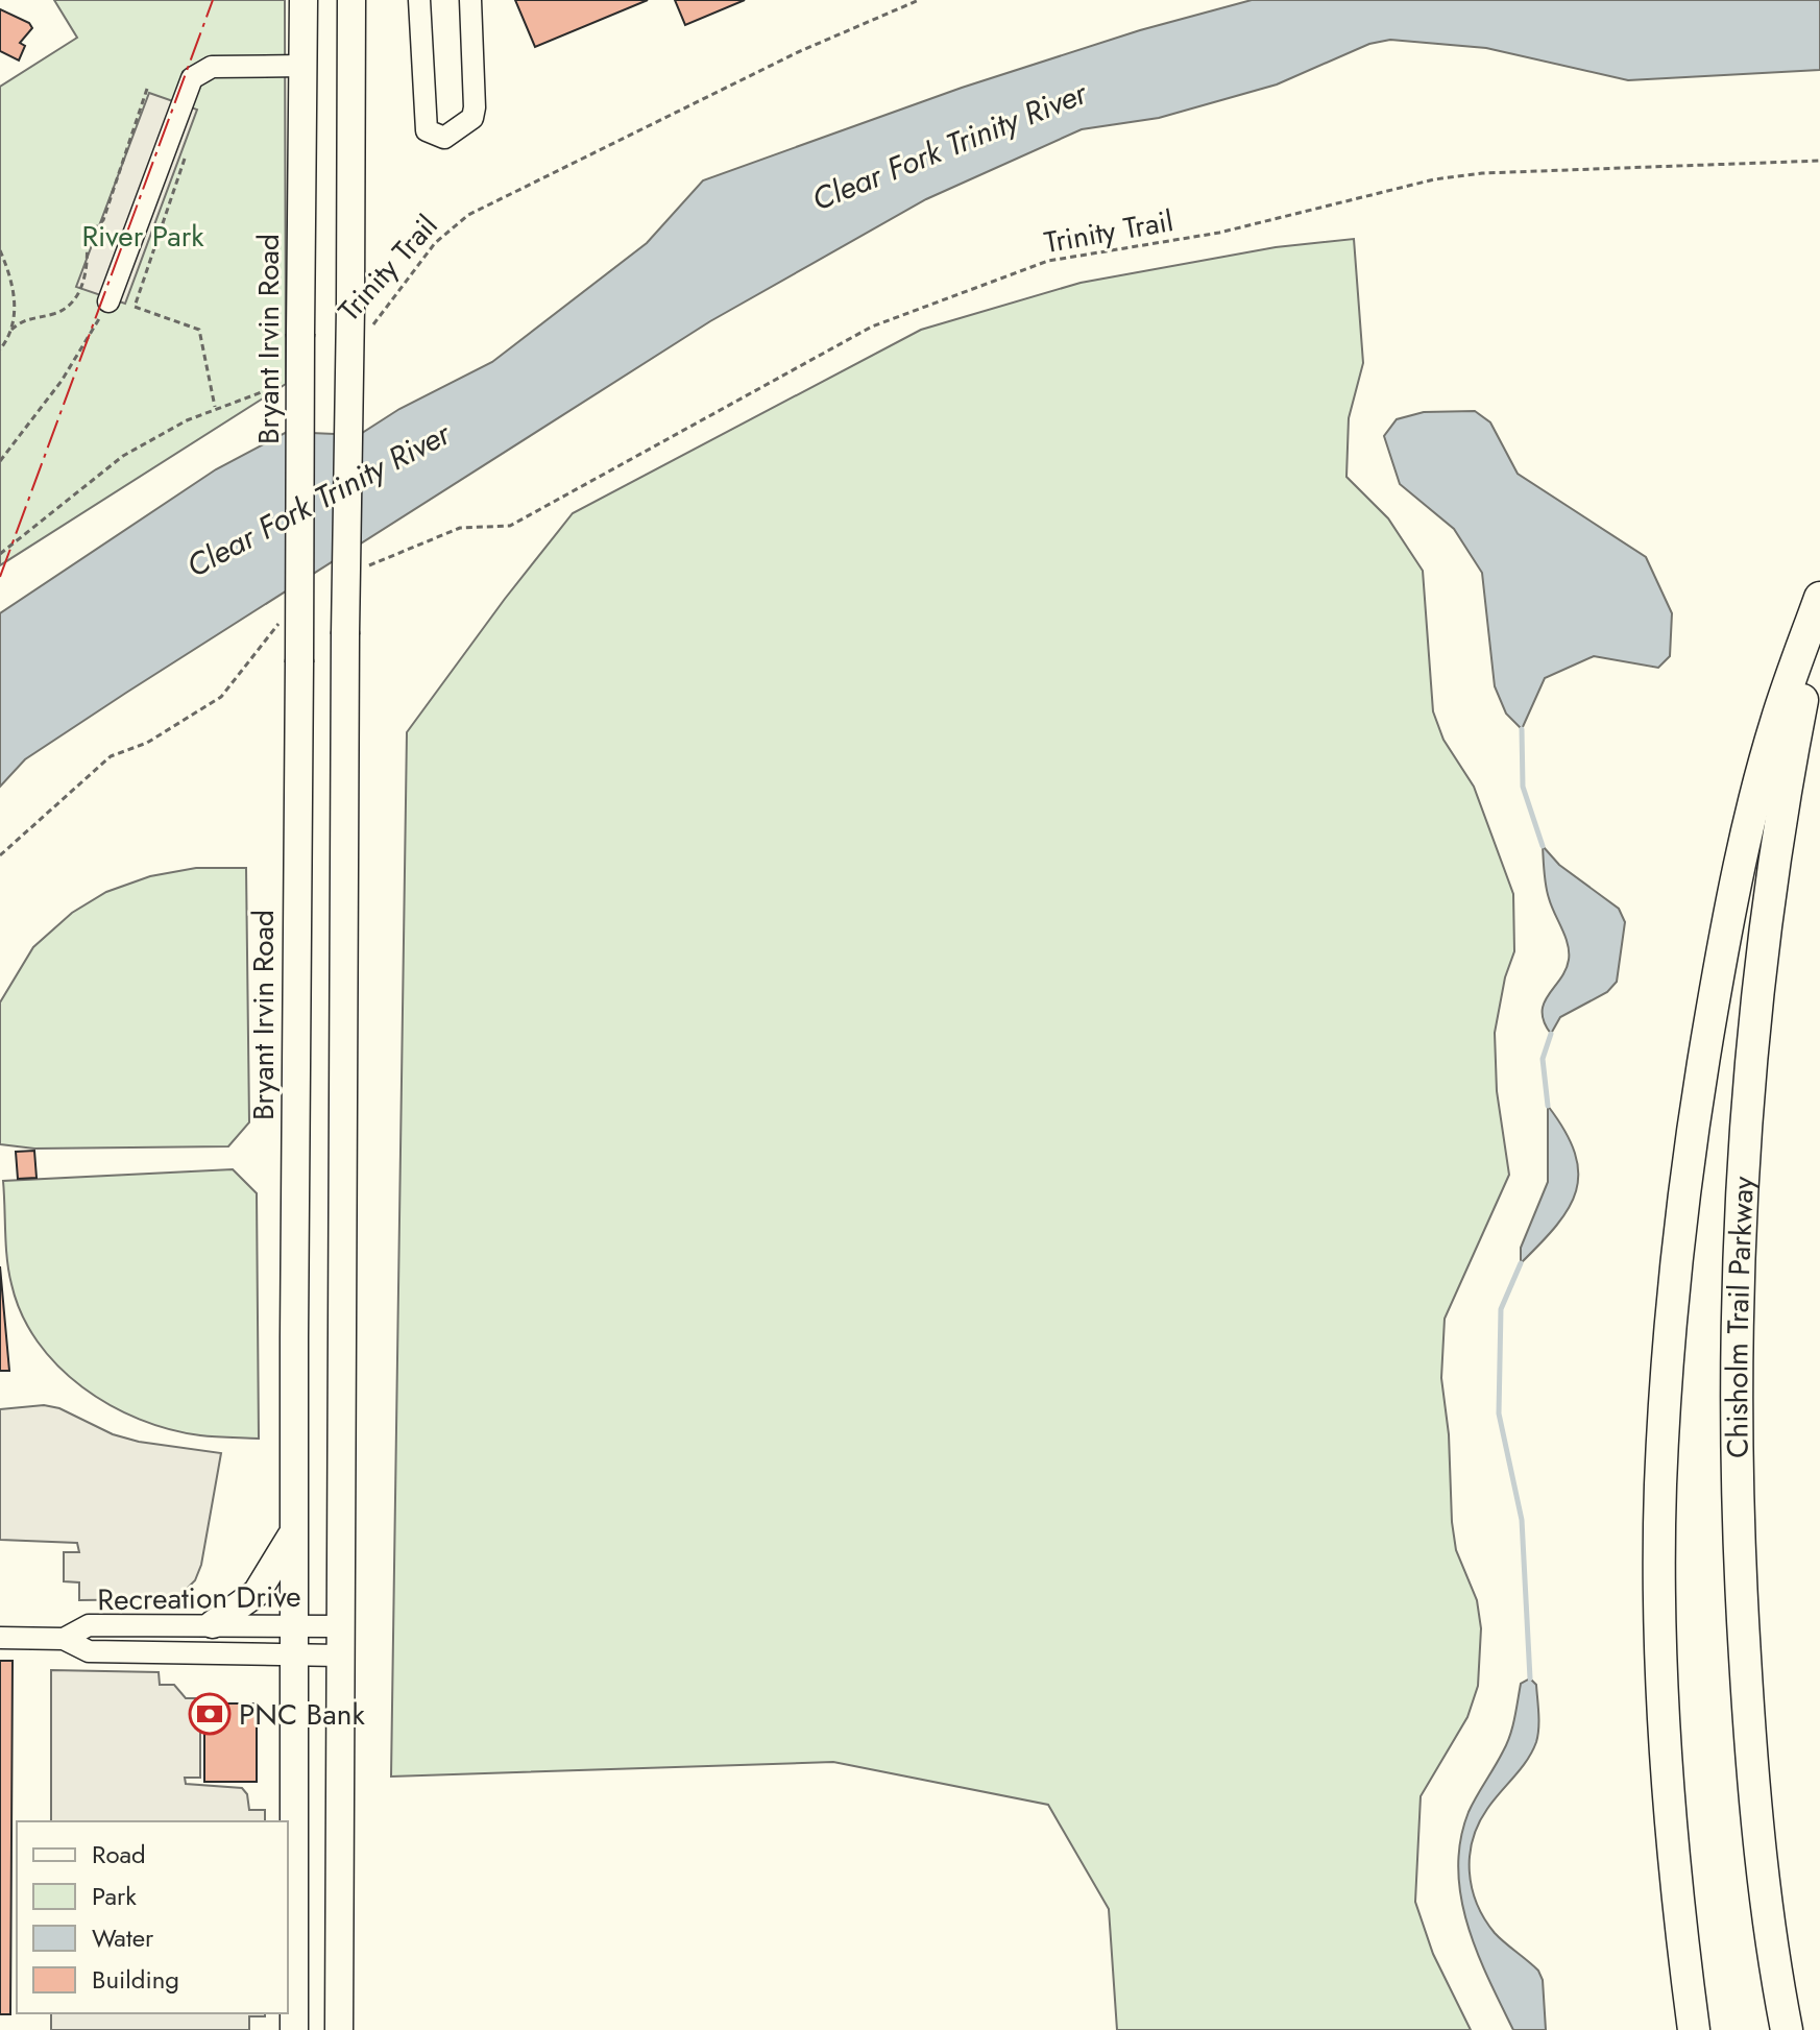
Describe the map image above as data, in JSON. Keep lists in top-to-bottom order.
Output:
{
  "streets": {
    "highway": ["Chisholm Trail Parkway"],
    "main road": ["Bryant Irvin Road"],
    "street": ["Recreation Drive"],
    "path": ["Trinity Trail"]
  },
  "crossings": [
    ["Bryant Irvin Road", "Recreation Drive"]
  ],
  "water": ["Clear Fork Trinity River"],
  "parks": ["River Park"],
  "places": {
    "bank": ["PNC Bank"]
  },
  "legend": [
    "Road",
    "Park",
    "Water",
    "Building"
  ]
}
